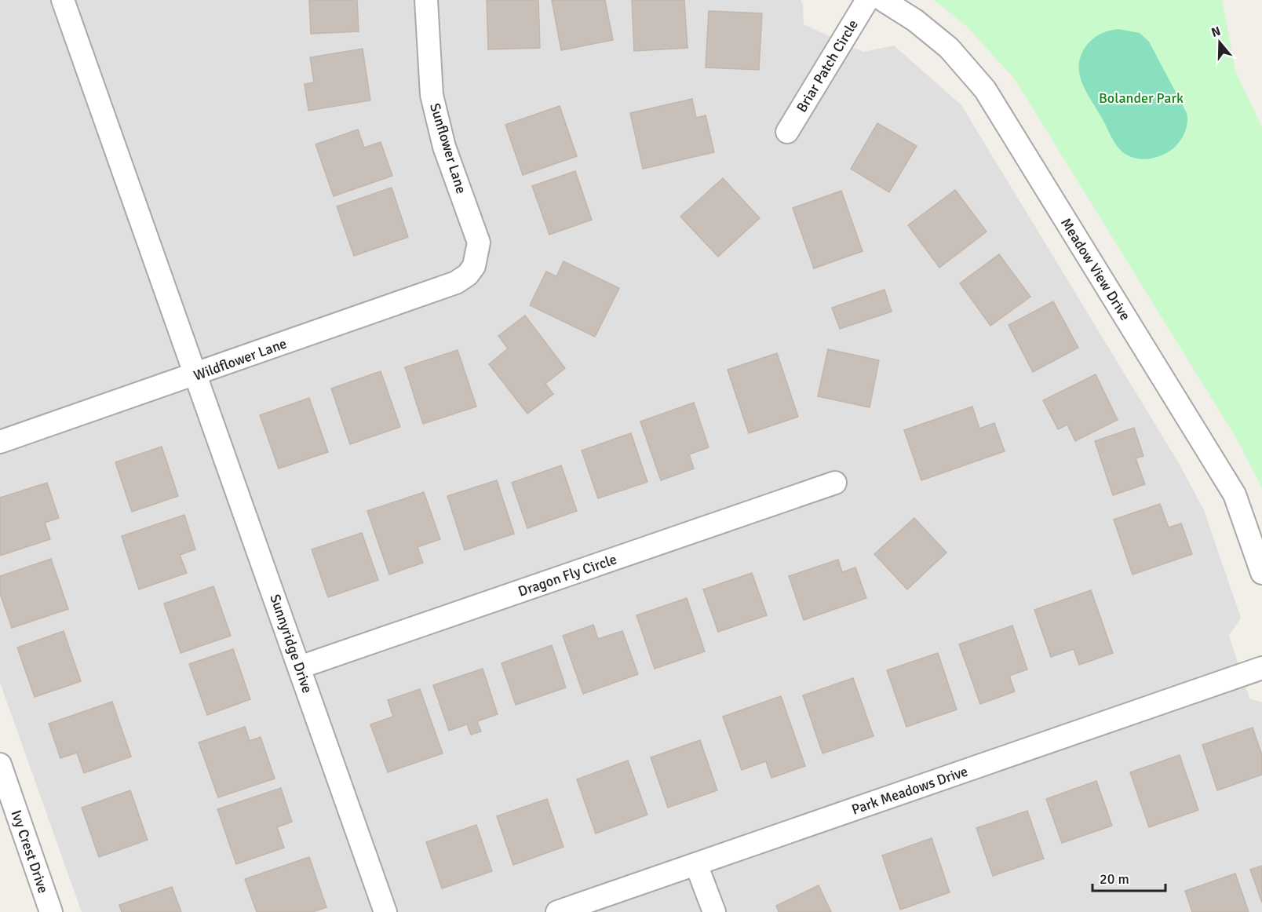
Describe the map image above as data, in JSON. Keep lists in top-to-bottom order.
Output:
{
  "streets": {
    "street": [
      "Briar Patch Circle",
      "Sunflower Lane",
      "Meadow View Drive",
      "Wildflower Lane",
      "Dragon Fly Circle",
      "Sunnyridge Drive",
      "Park Meadows Drive",
      "Ivy Crest Drive"
    ]
  },
  "crossings": [
    ["Sunflower Lane", "Wildflower Lane"],
    ["Wildflower Lane", "Sunnyridge Drive"],
    ["Dragon Fly Circle", "Sunnyridge Drive"]
  ],
  "parks": ["Bolander Park"],
  "scale_bar": "20 m",
  "north": "top"
}
